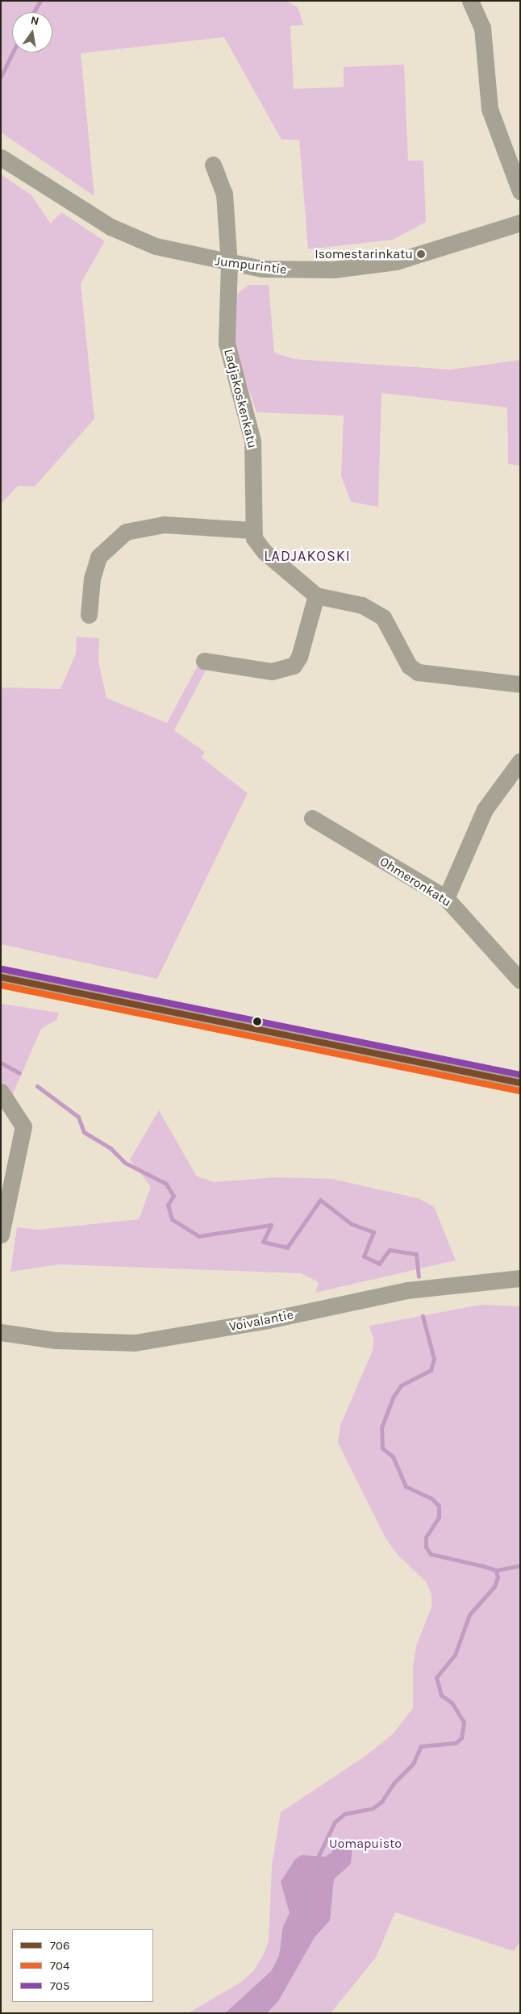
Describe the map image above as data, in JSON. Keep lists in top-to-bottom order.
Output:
{
  "streets": {
    "street": [
      "Jumpurintie",
      "Ladjakoskenkatu",
      "Ohmeronkatu",
      "Voivalantie"
    ]
  },
  "crossings": [
    ["Jumpurintie", "Ladjakoskenkatu"]
  ],
  "districts": ["LADJAKOSKI"],
  "parks": ["Uomapuisto"],
  "places": ["Isomestarinkatu"],
  "lines": ["transit line 705", "transit line 706", "transit line 704"],
  "legend": ["706", "704", "705"],
  "north": "top"
}
